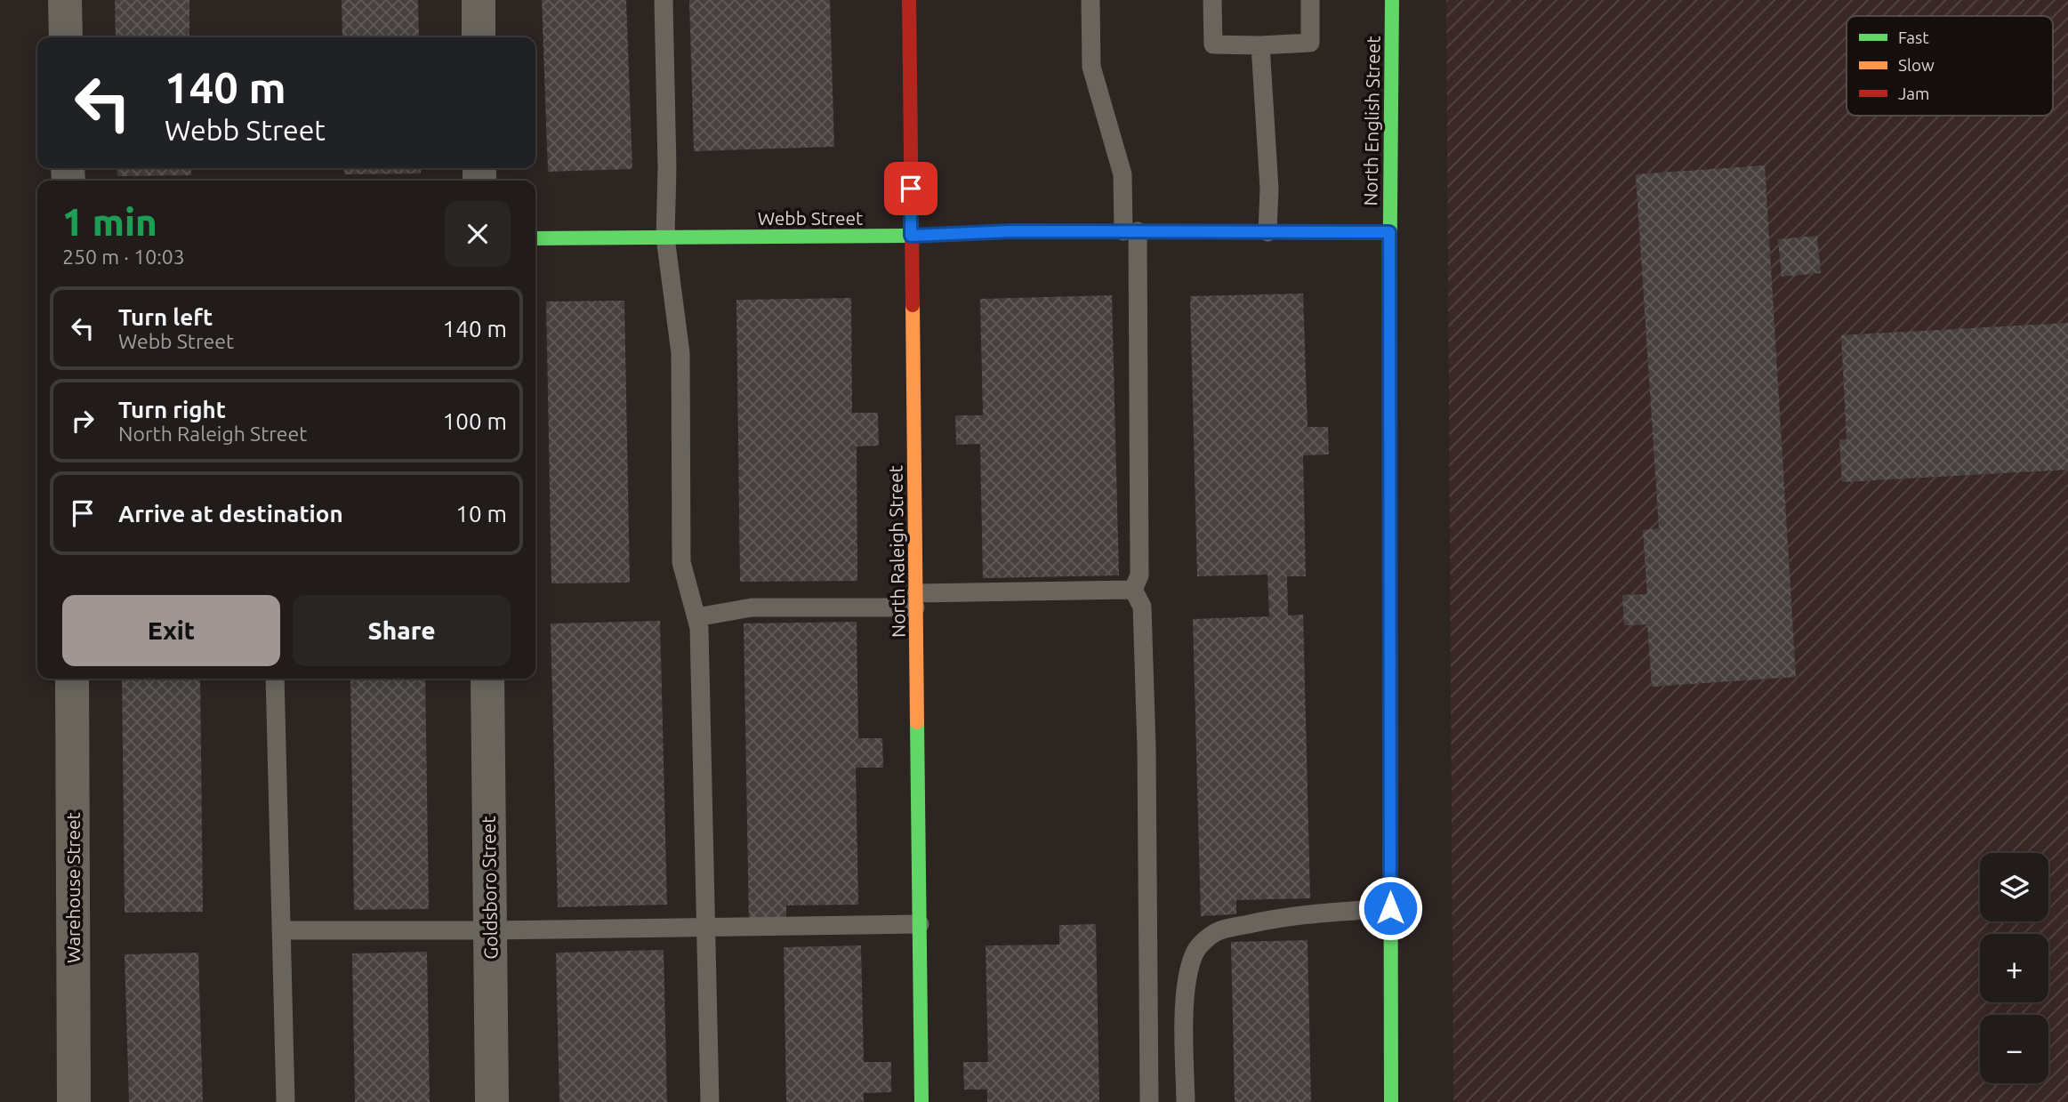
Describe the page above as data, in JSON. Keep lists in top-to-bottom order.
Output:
{
  "streets": {
    "street": [
      "North English Street",
      "Webb Street",
      "North Raleigh Street",
      "Warehouse Street",
      "Goldsboro Street"
    ]
  },
  "crossings": [
    ["North English Street", "Webb Street"],
    ["Webb Street", "North Raleigh Street"]
  ],
  "legend": ["Fast", "Slow", "Jam"],
  "page": {
    "turn": ["140 m", "Webb Street"],
    "heading": ["1 min", "250 m · 10:03"],
    "list": [
      {
        "name": "Turn left",
        "note": "Webb Street",
        "value": "140 m"
      },
      {
        "name": "Turn right",
        "note": "North Raleigh Street",
        "value": "100 m"
      },
      {
        "name": "Arrive at destination",
        "value": "10 m"
      }
    ],
    "buttons": ["Exit", "Share"],
    "map_buttons": ["+", "−"]
  }
}
